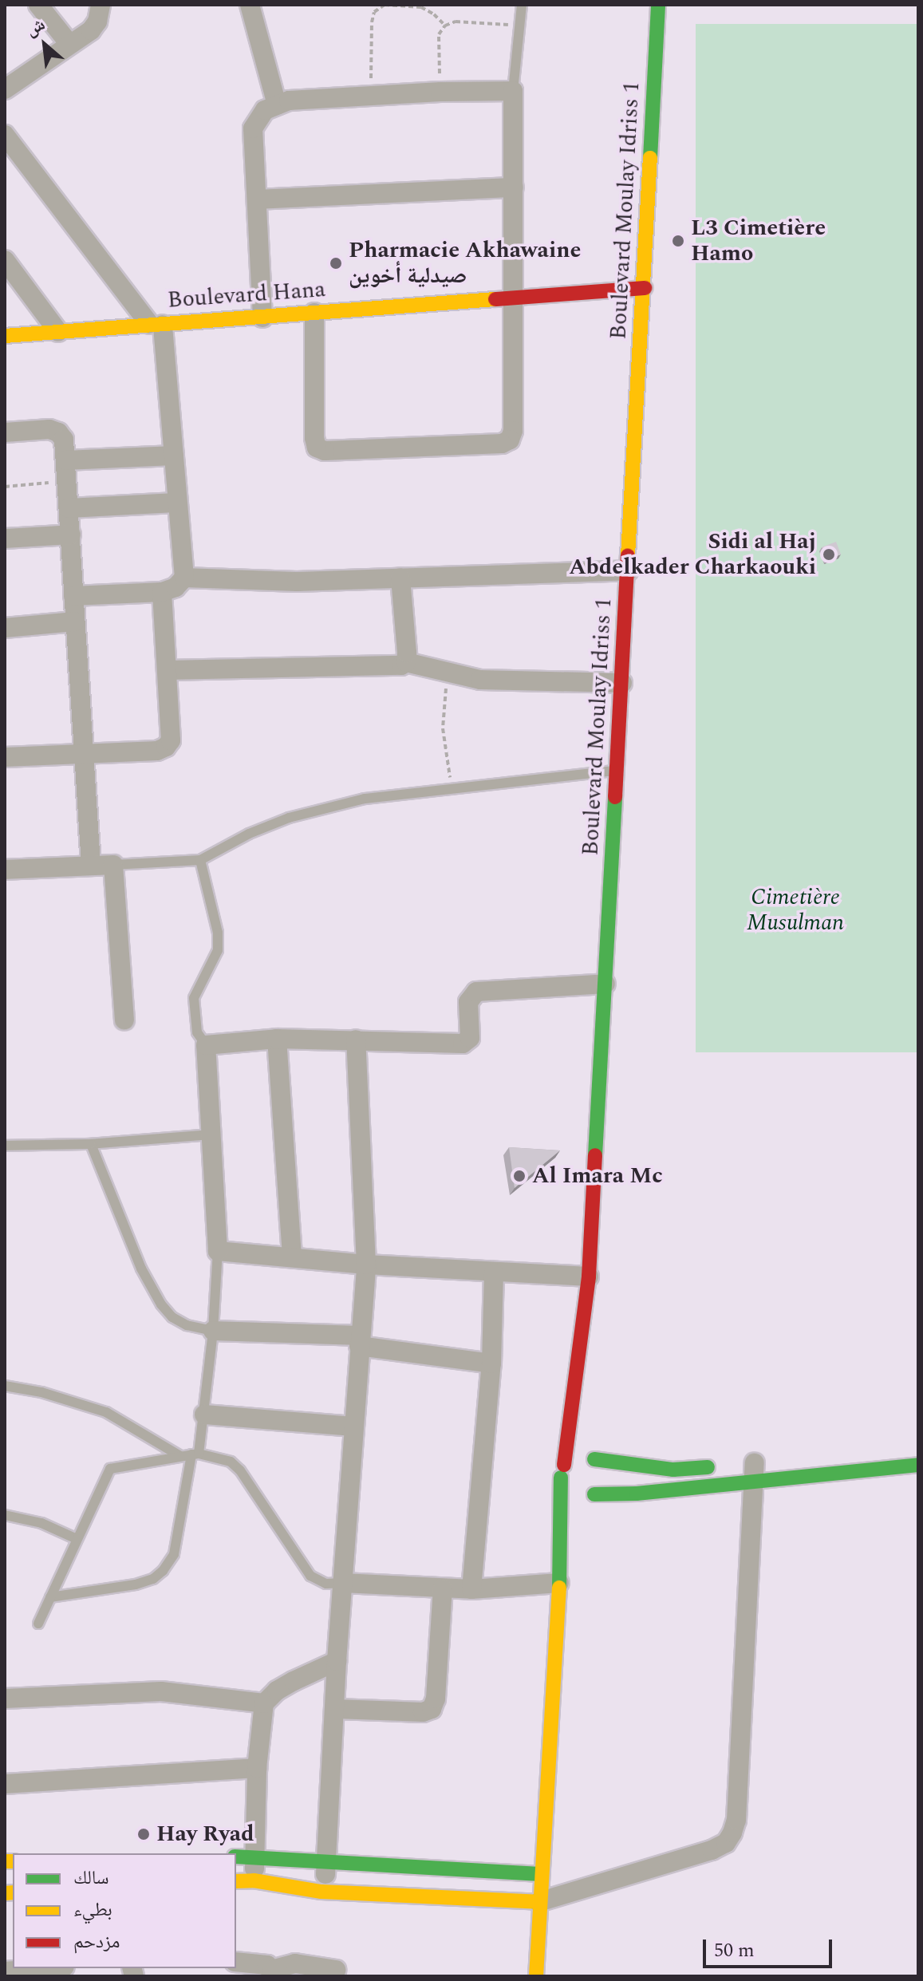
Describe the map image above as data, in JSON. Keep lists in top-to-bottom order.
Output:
{
  "streets": {
    "main road": ["Boulevard Moulay Idriss 1", "Boulevard Hana"]
  },
  "crossings": [
    ["Boulevard Moulay Idriss 1", "Boulevard Hana"]
  ],
  "parks": ["Cimetière Musulman"],
  "places": [
    "L3 Cimetière Hamo",
    "Pharmacie Akhawaine صيدلية أخوين",
    "Sidi al Haj Abdelkader Charkaouki",
    "Al Imara Mc",
    "Hay Ryad"
  ],
  "legend": ["سالك", "بطيء", "مزدحم"],
  "scale_bar": "50 m",
  "north": "top left"
}
